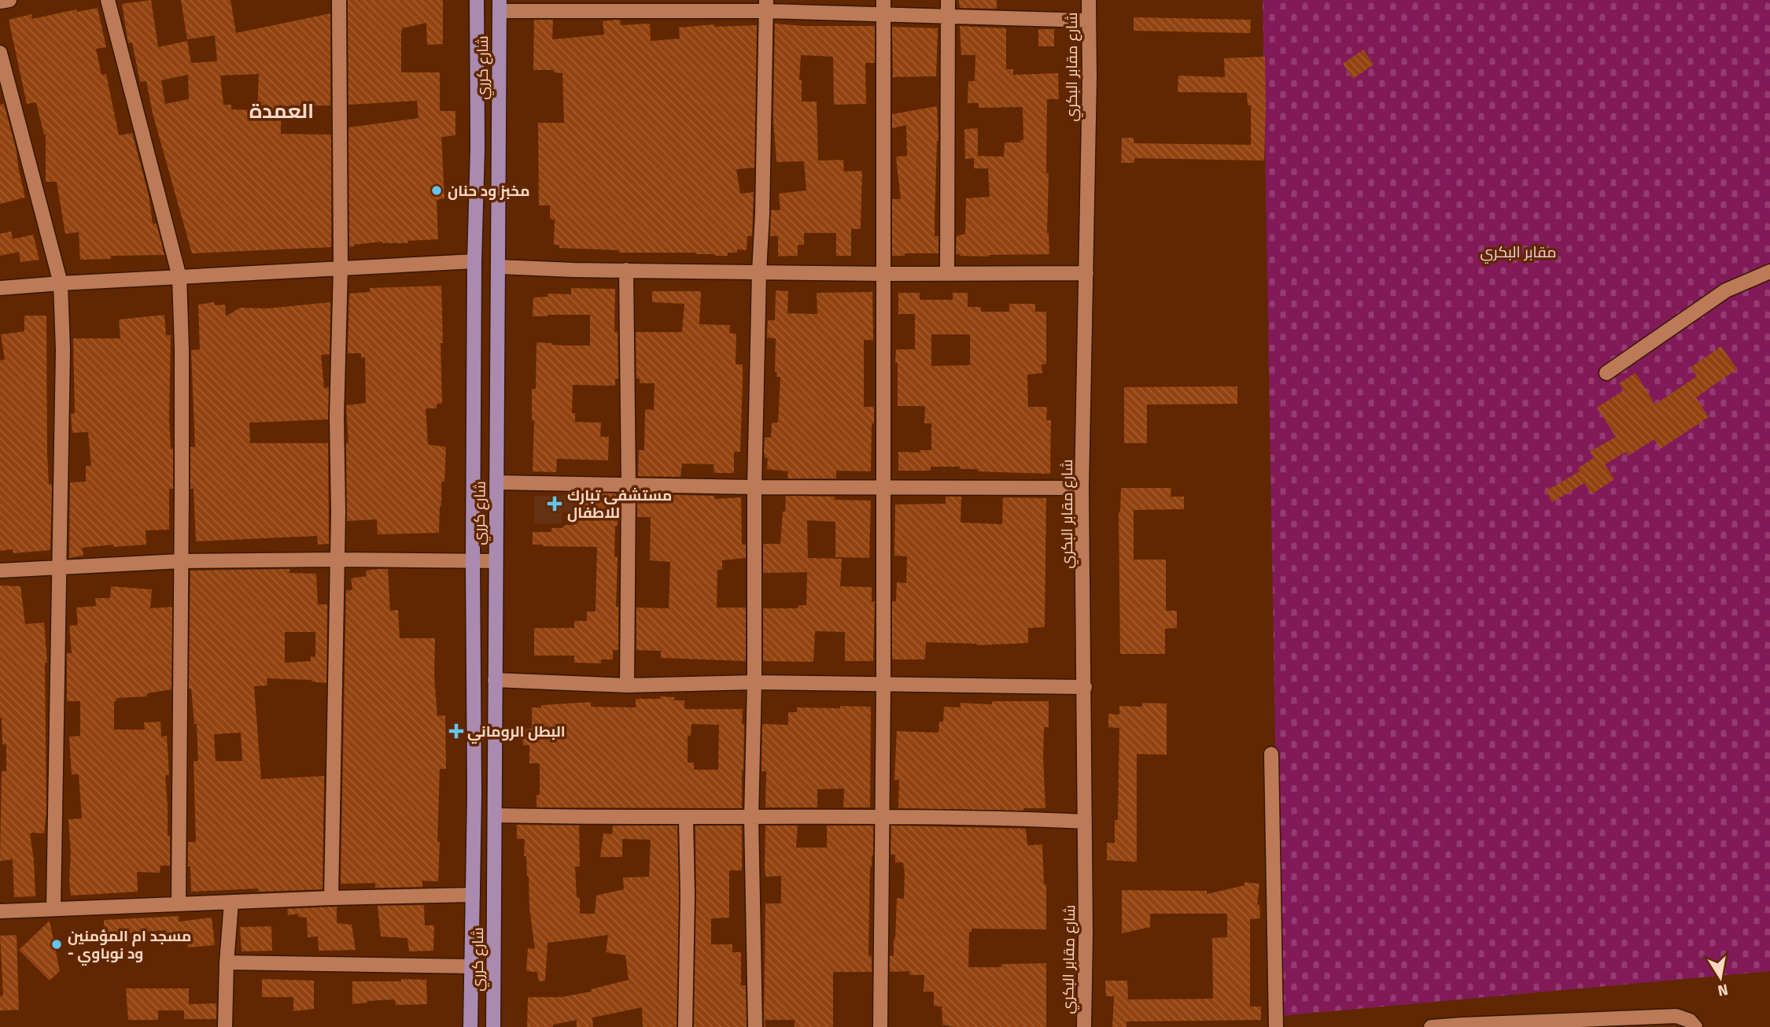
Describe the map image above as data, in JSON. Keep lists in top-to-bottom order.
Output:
{
  "streets": {
    "main road": ["شارع كرري"],
    "street": ["شارع مقابر البكري"]
  },
  "districts": ["العمدة"],
  "parks": ["مقابر البكري"],
  "places": {
    "other": ["مخبز ود حنان", "مسجد ام المؤمنين - ود نوباوي"],
    "health": ["مستشفى تبارك للاطفال", "البطل الروماني"]
  },
  "north": "bottom"
}
